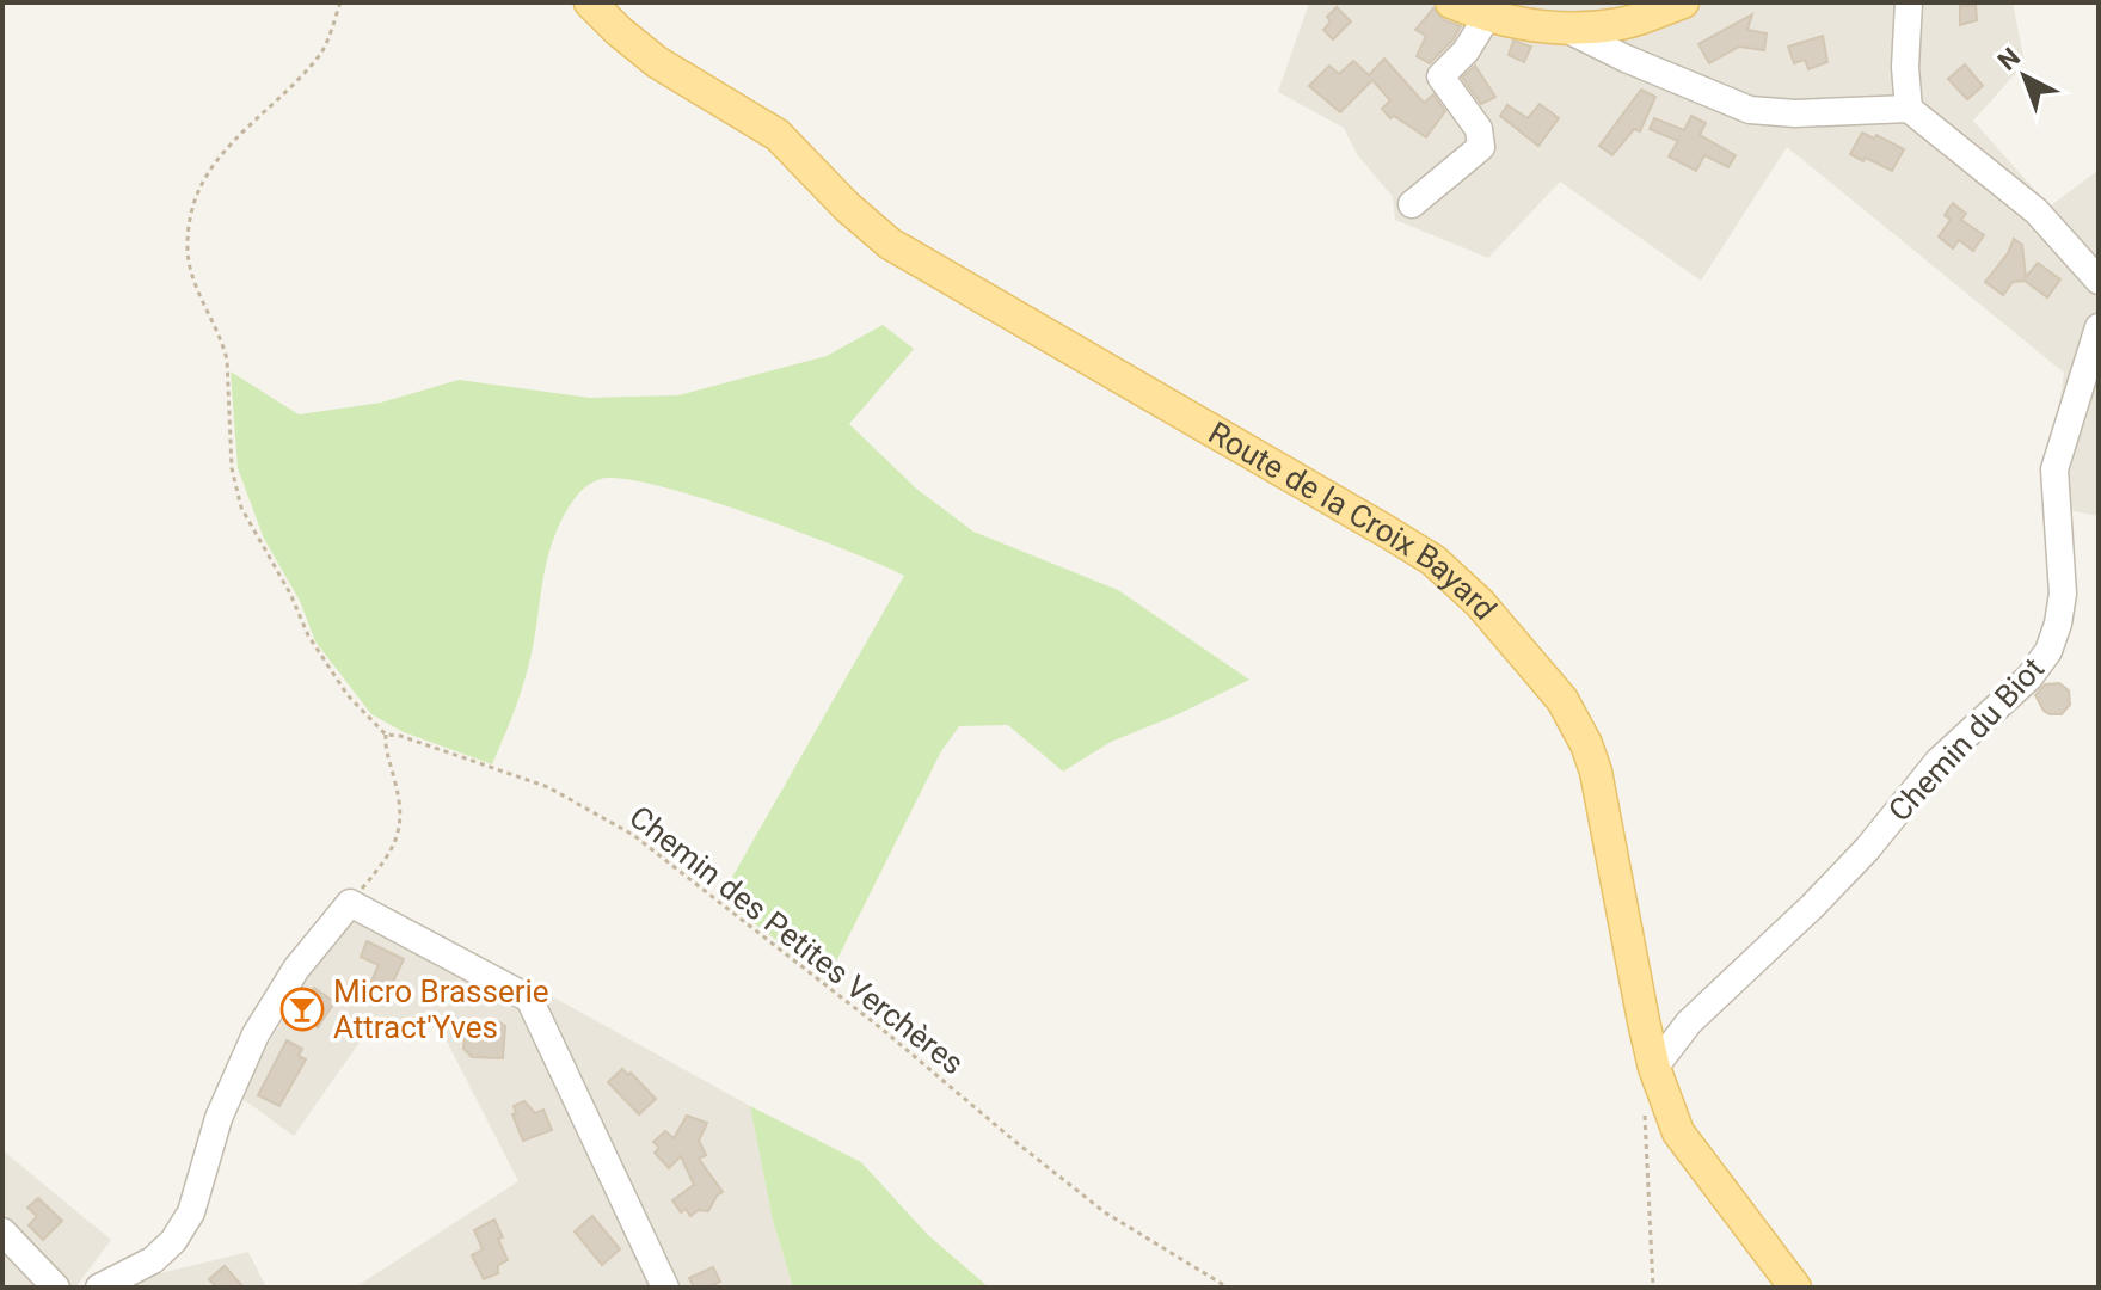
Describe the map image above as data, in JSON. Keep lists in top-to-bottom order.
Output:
{
  "streets": {
    "main road": ["Route de la Croix Bayard"],
    "street": ["Chemin du Biot"],
    "path": ["Chemin des Petites Verchères"]
  },
  "crossings": [
    ["Route de la Croix Bayard", "Chemin du Biot"]
  ],
  "places": {
    "bar": ["Micro Brasserie Attract'Yves"]
  },
  "north": "top left"
}
